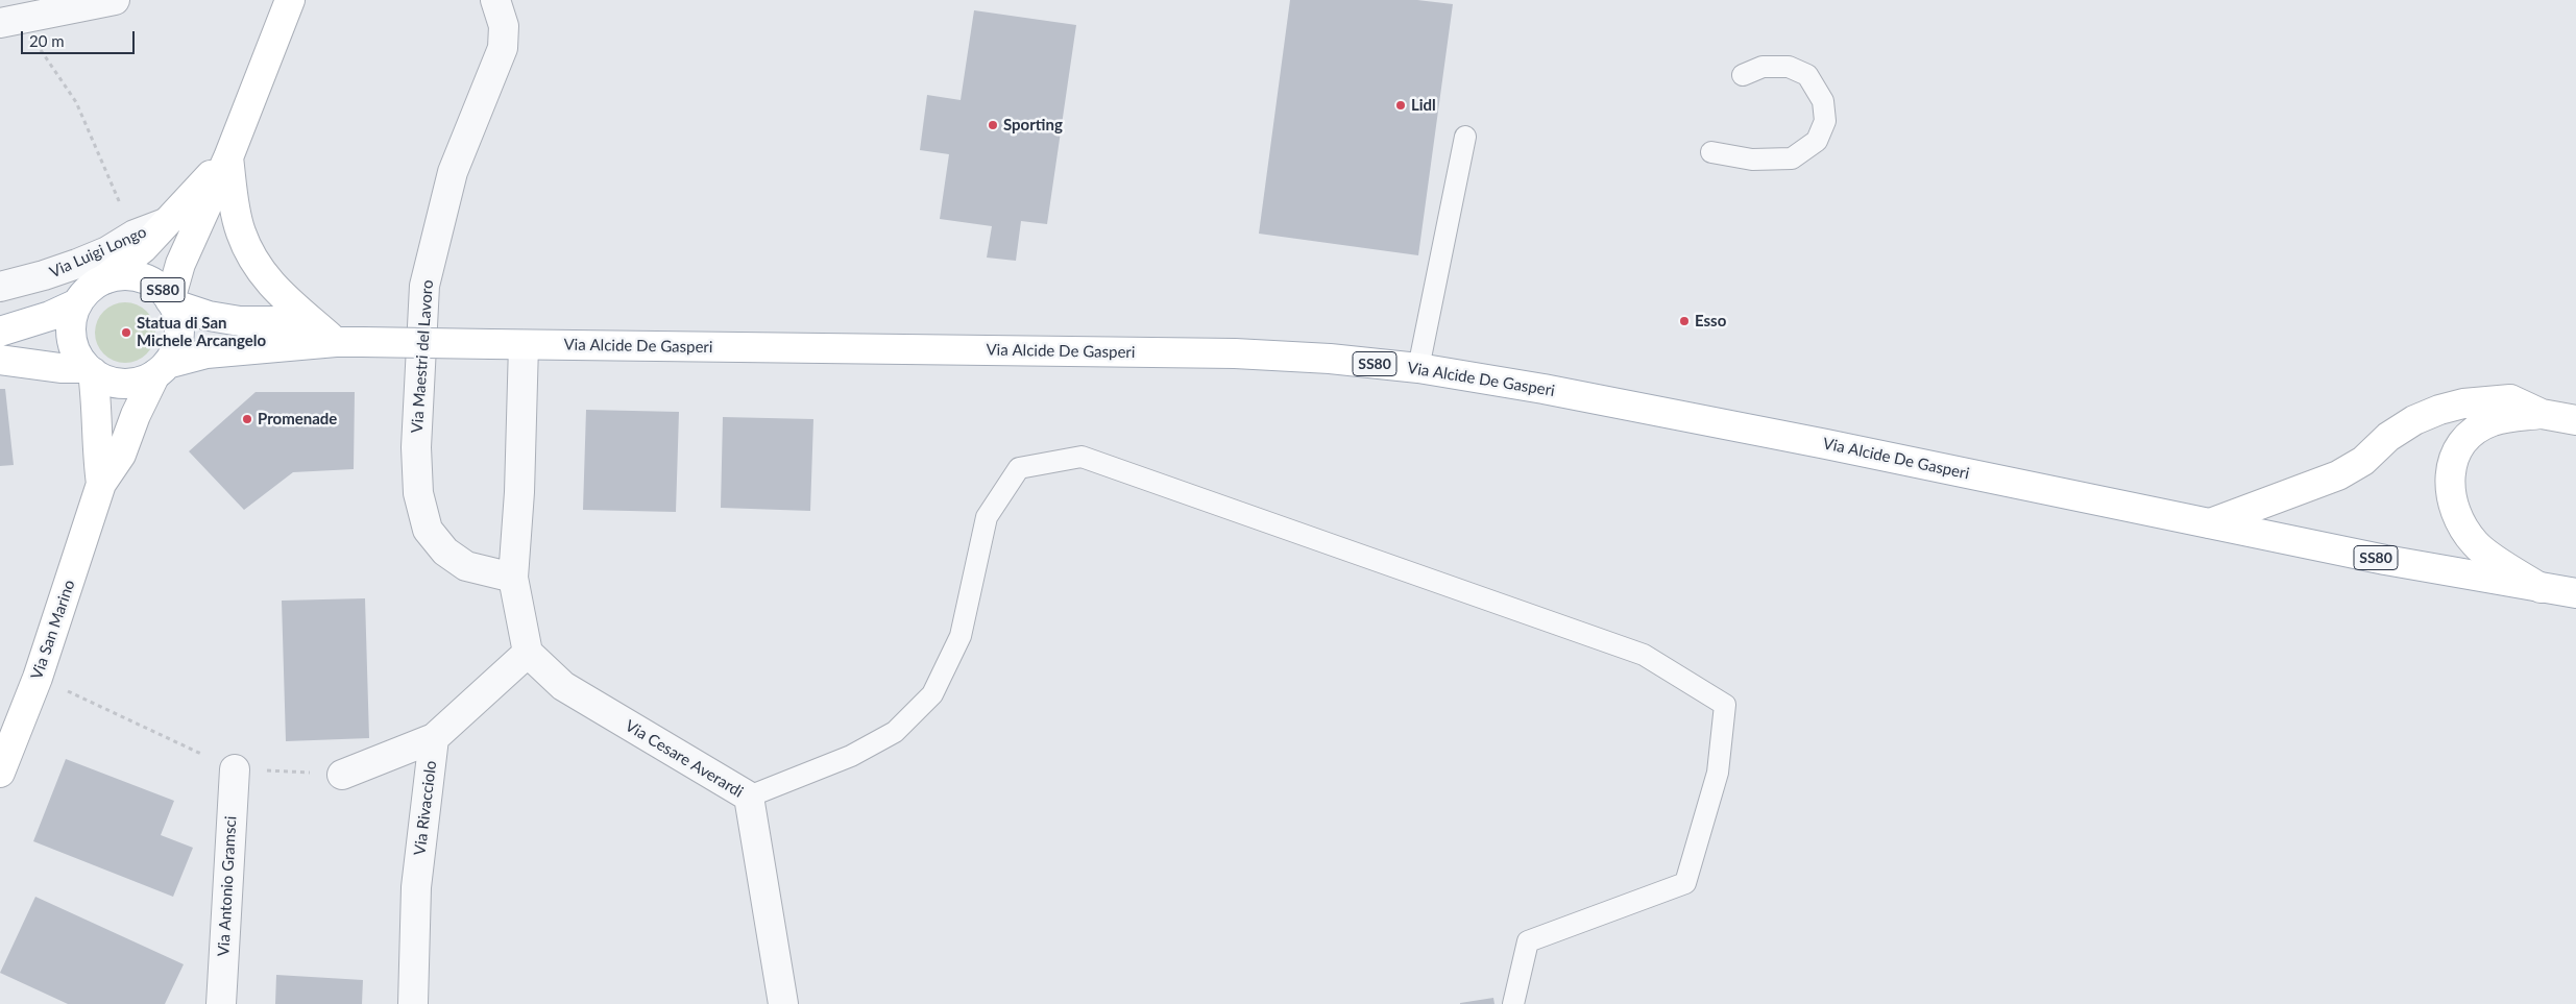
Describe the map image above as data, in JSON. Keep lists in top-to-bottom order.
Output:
{
  "streets": {
    "main road": ["SS80", "Via Alcide De Gasperi", "Via San Marino"],
    "street": [
      "Via Luigi Longo",
      "Via Maestri del Lavoro",
      "Via Cesare Averardi",
      "Via Rivacciolo",
      "Via Antonio Gramsci"
    ]
  },
  "crossings": [
    ["SS80", "Via Alcide De Gasperi"],
    ["SS80", "Via San Marino"],
    ["Via Alcide De Gasperi", "Via San Marino"],
    ["Via Cesare Averardi", "Via Rivacciolo"]
  ],
  "places": [
    "Lidl",
    "Sporting",
    "Esso",
    "Statua di San Michele Arcangelo",
    "Promenade"
  ],
  "scale_bar": "20 m"
}
